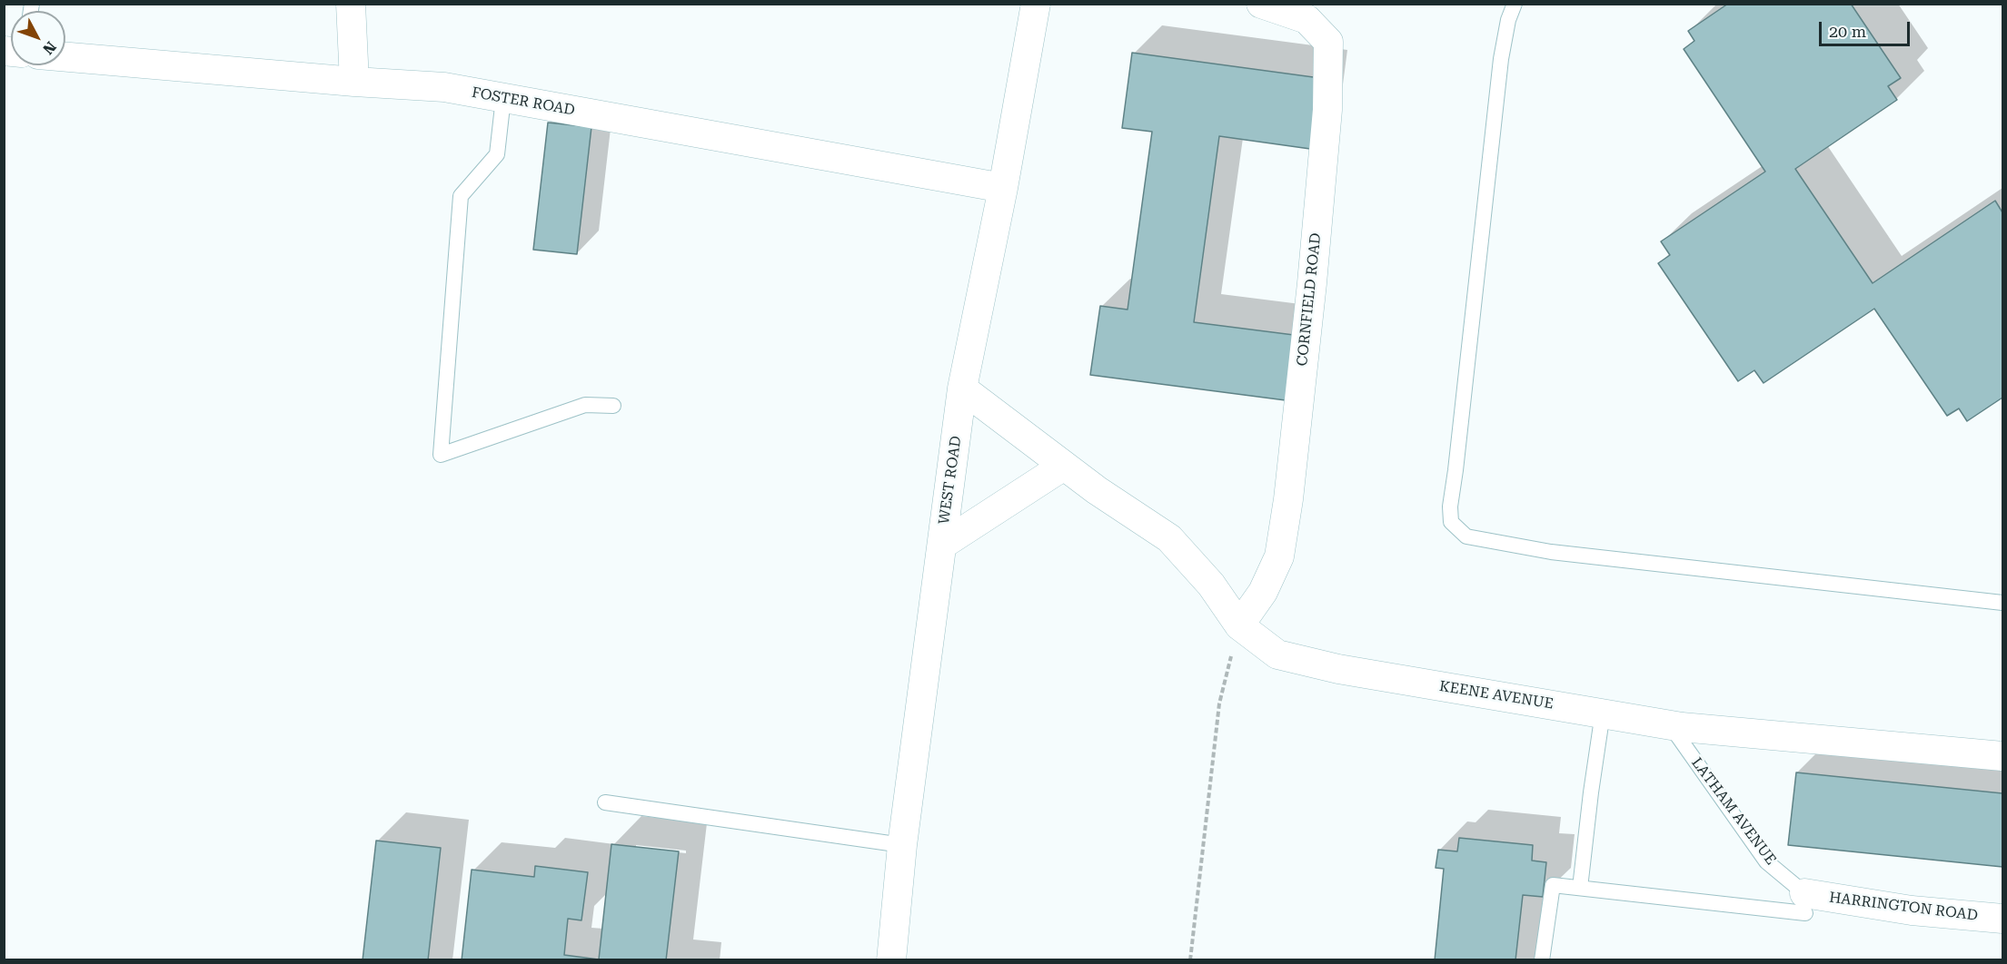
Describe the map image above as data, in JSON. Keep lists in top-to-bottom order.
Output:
{
  "streets": {
    "street": [
      "FOSTER ROAD",
      "CORNFIELD ROAD",
      "WEST ROAD",
      "KEENE AVENUE",
      "HARRINGTON ROAD"
    ],
    "lane": ["LATHAM AVENUE"]
  },
  "crossings": [
    ["FOSTER ROAD", "WEST ROAD"],
    ["CORNFIELD ROAD", "KEENE AVENUE"],
    ["WEST ROAD", "KEENE AVENUE"],
    ["KEENE AVENUE", "LATHAM AVENUE"],
    ["LATHAM AVENUE", "HARRINGTON ROAD"]
  ],
  "scale_bar": "20 m",
  "north": "bottom right"
}
